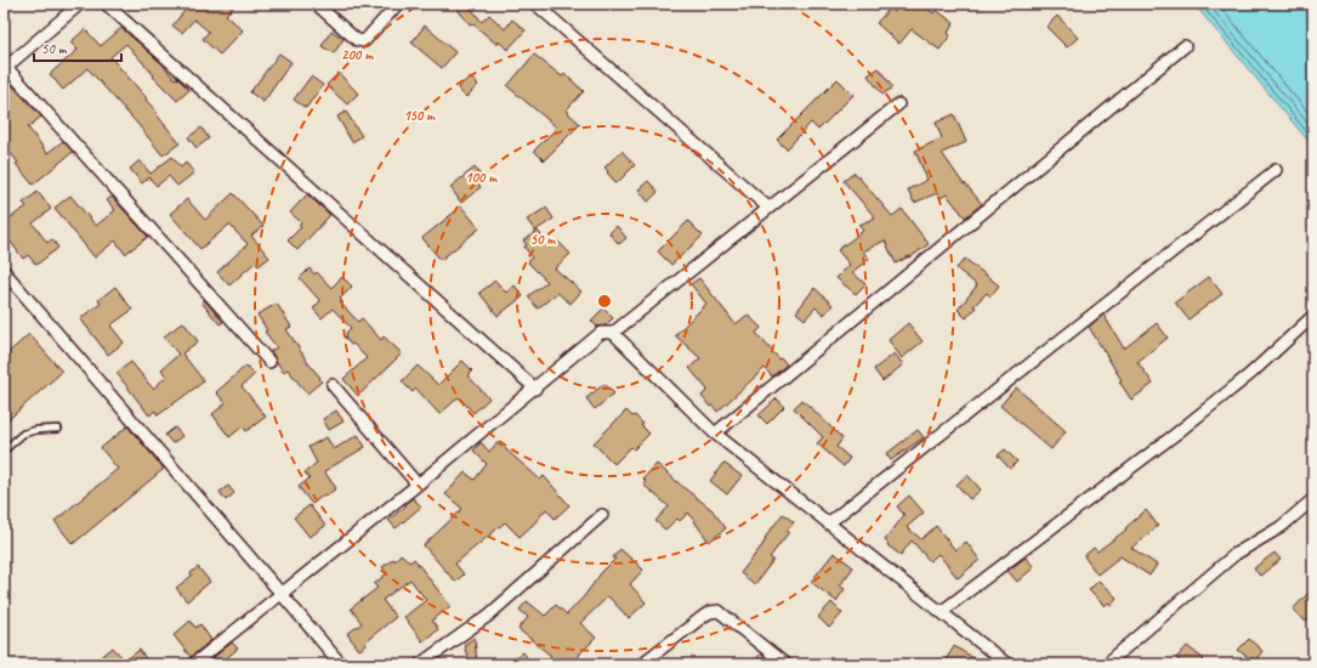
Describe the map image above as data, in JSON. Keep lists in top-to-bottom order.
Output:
{
  "scale_bar": "50 m",
  "rings": [
    "200 m",
    "150 m",
    "100 m",
    "50 m"
  ]
}
